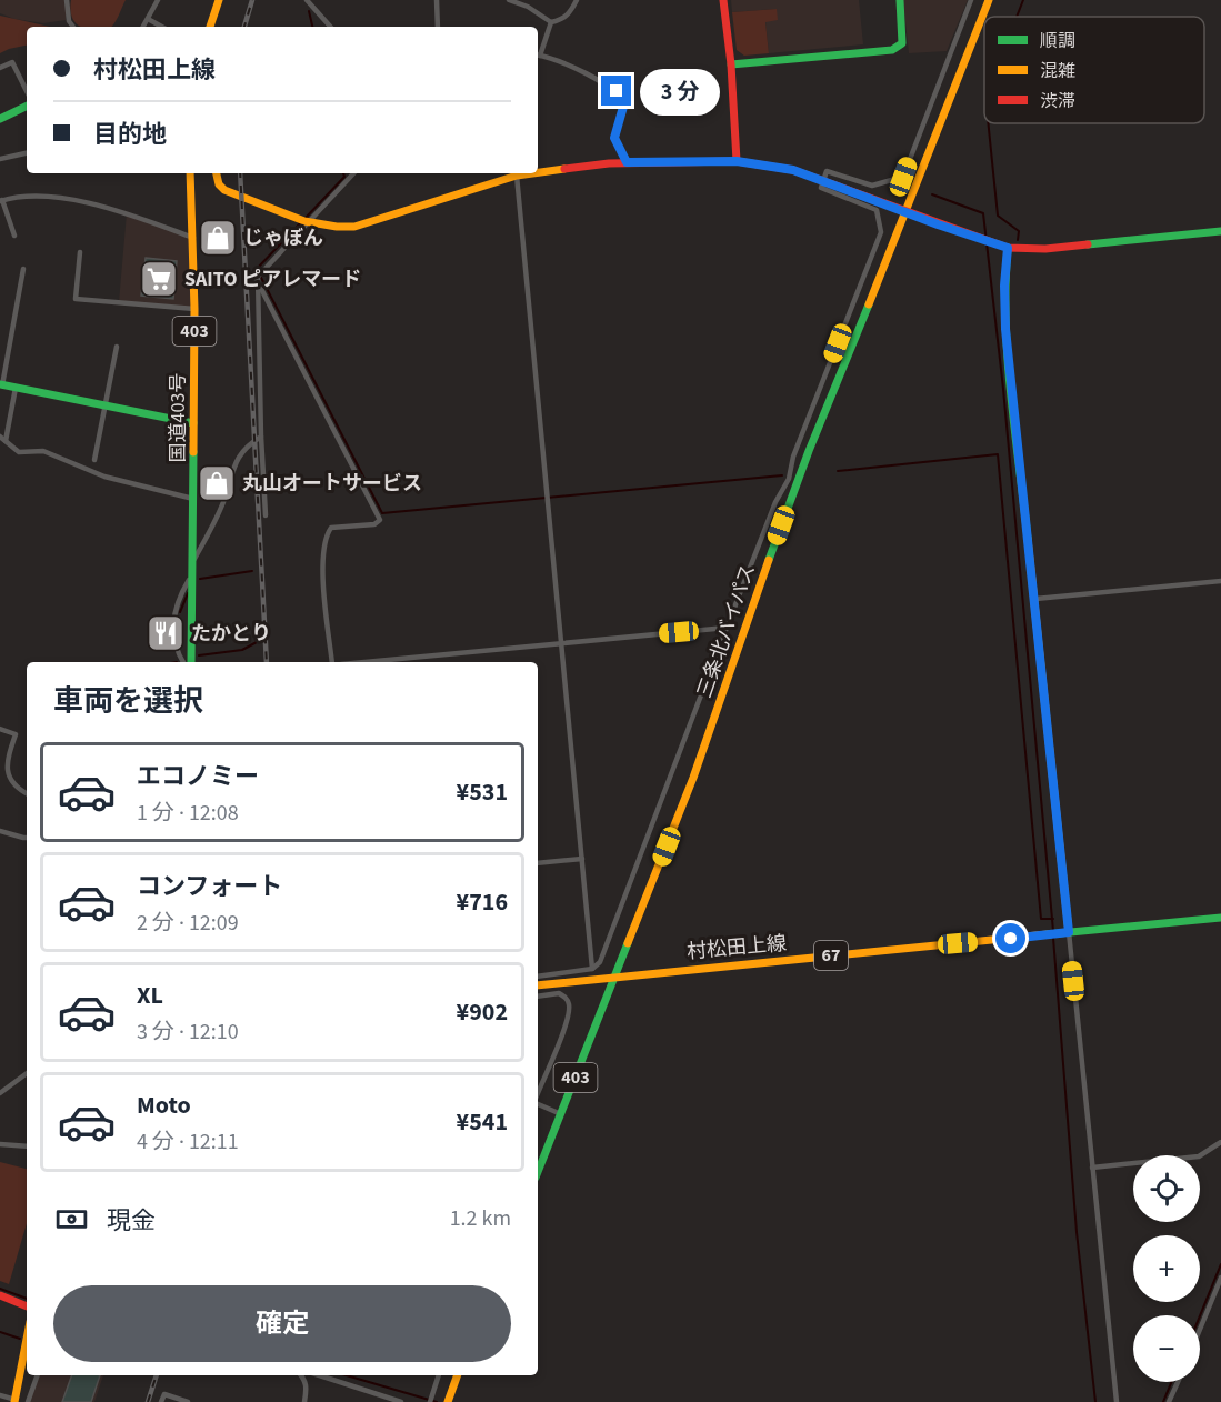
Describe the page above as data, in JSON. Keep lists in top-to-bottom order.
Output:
{
  "streets": {
    "main road": [
      "403",
      "国道403号",
      "三条北バイパス",
      "村松田上線",
      "67"
    ]
  },
  "crossings": [
    ["403", "三条北バイパス"],
    ["403", "村松田上線"],
    ["三条北バイパス", "村松田上線"]
  ],
  "places": {
    "shop": ["じゃぼん", "丸山オートサービス"],
    "supermarket": ["SAITO ピアレマード"],
    "restaurant": ["たかとり"]
  },
  "legend": ["順調", "混雑", "渋滞"],
  "page": {
    "banner": ["村松田上線", "目的地"],
    "bubble": "3 分",
    "heading": "車両を選択",
    "list": [
      {
        "name": "エコノミー",
        "note": "1 分 · 12:08",
        "value": "¥531"
      },
      {
        "name": "コンフォート",
        "note": "2 分 · 12:09",
        "value": "¥716"
      },
      {
        "name": "XL",
        "note": "3 分 · 12:10",
        "value": "¥902"
      },
      {
        "name": "Moto",
        "note": "4 分 · 12:11",
        "value": "¥541"
      }
    ],
    "map_buttons": ["+", "−"],
    "pay": ["現金", "1.2 km"],
    "buttons": "確定"
  }
}
